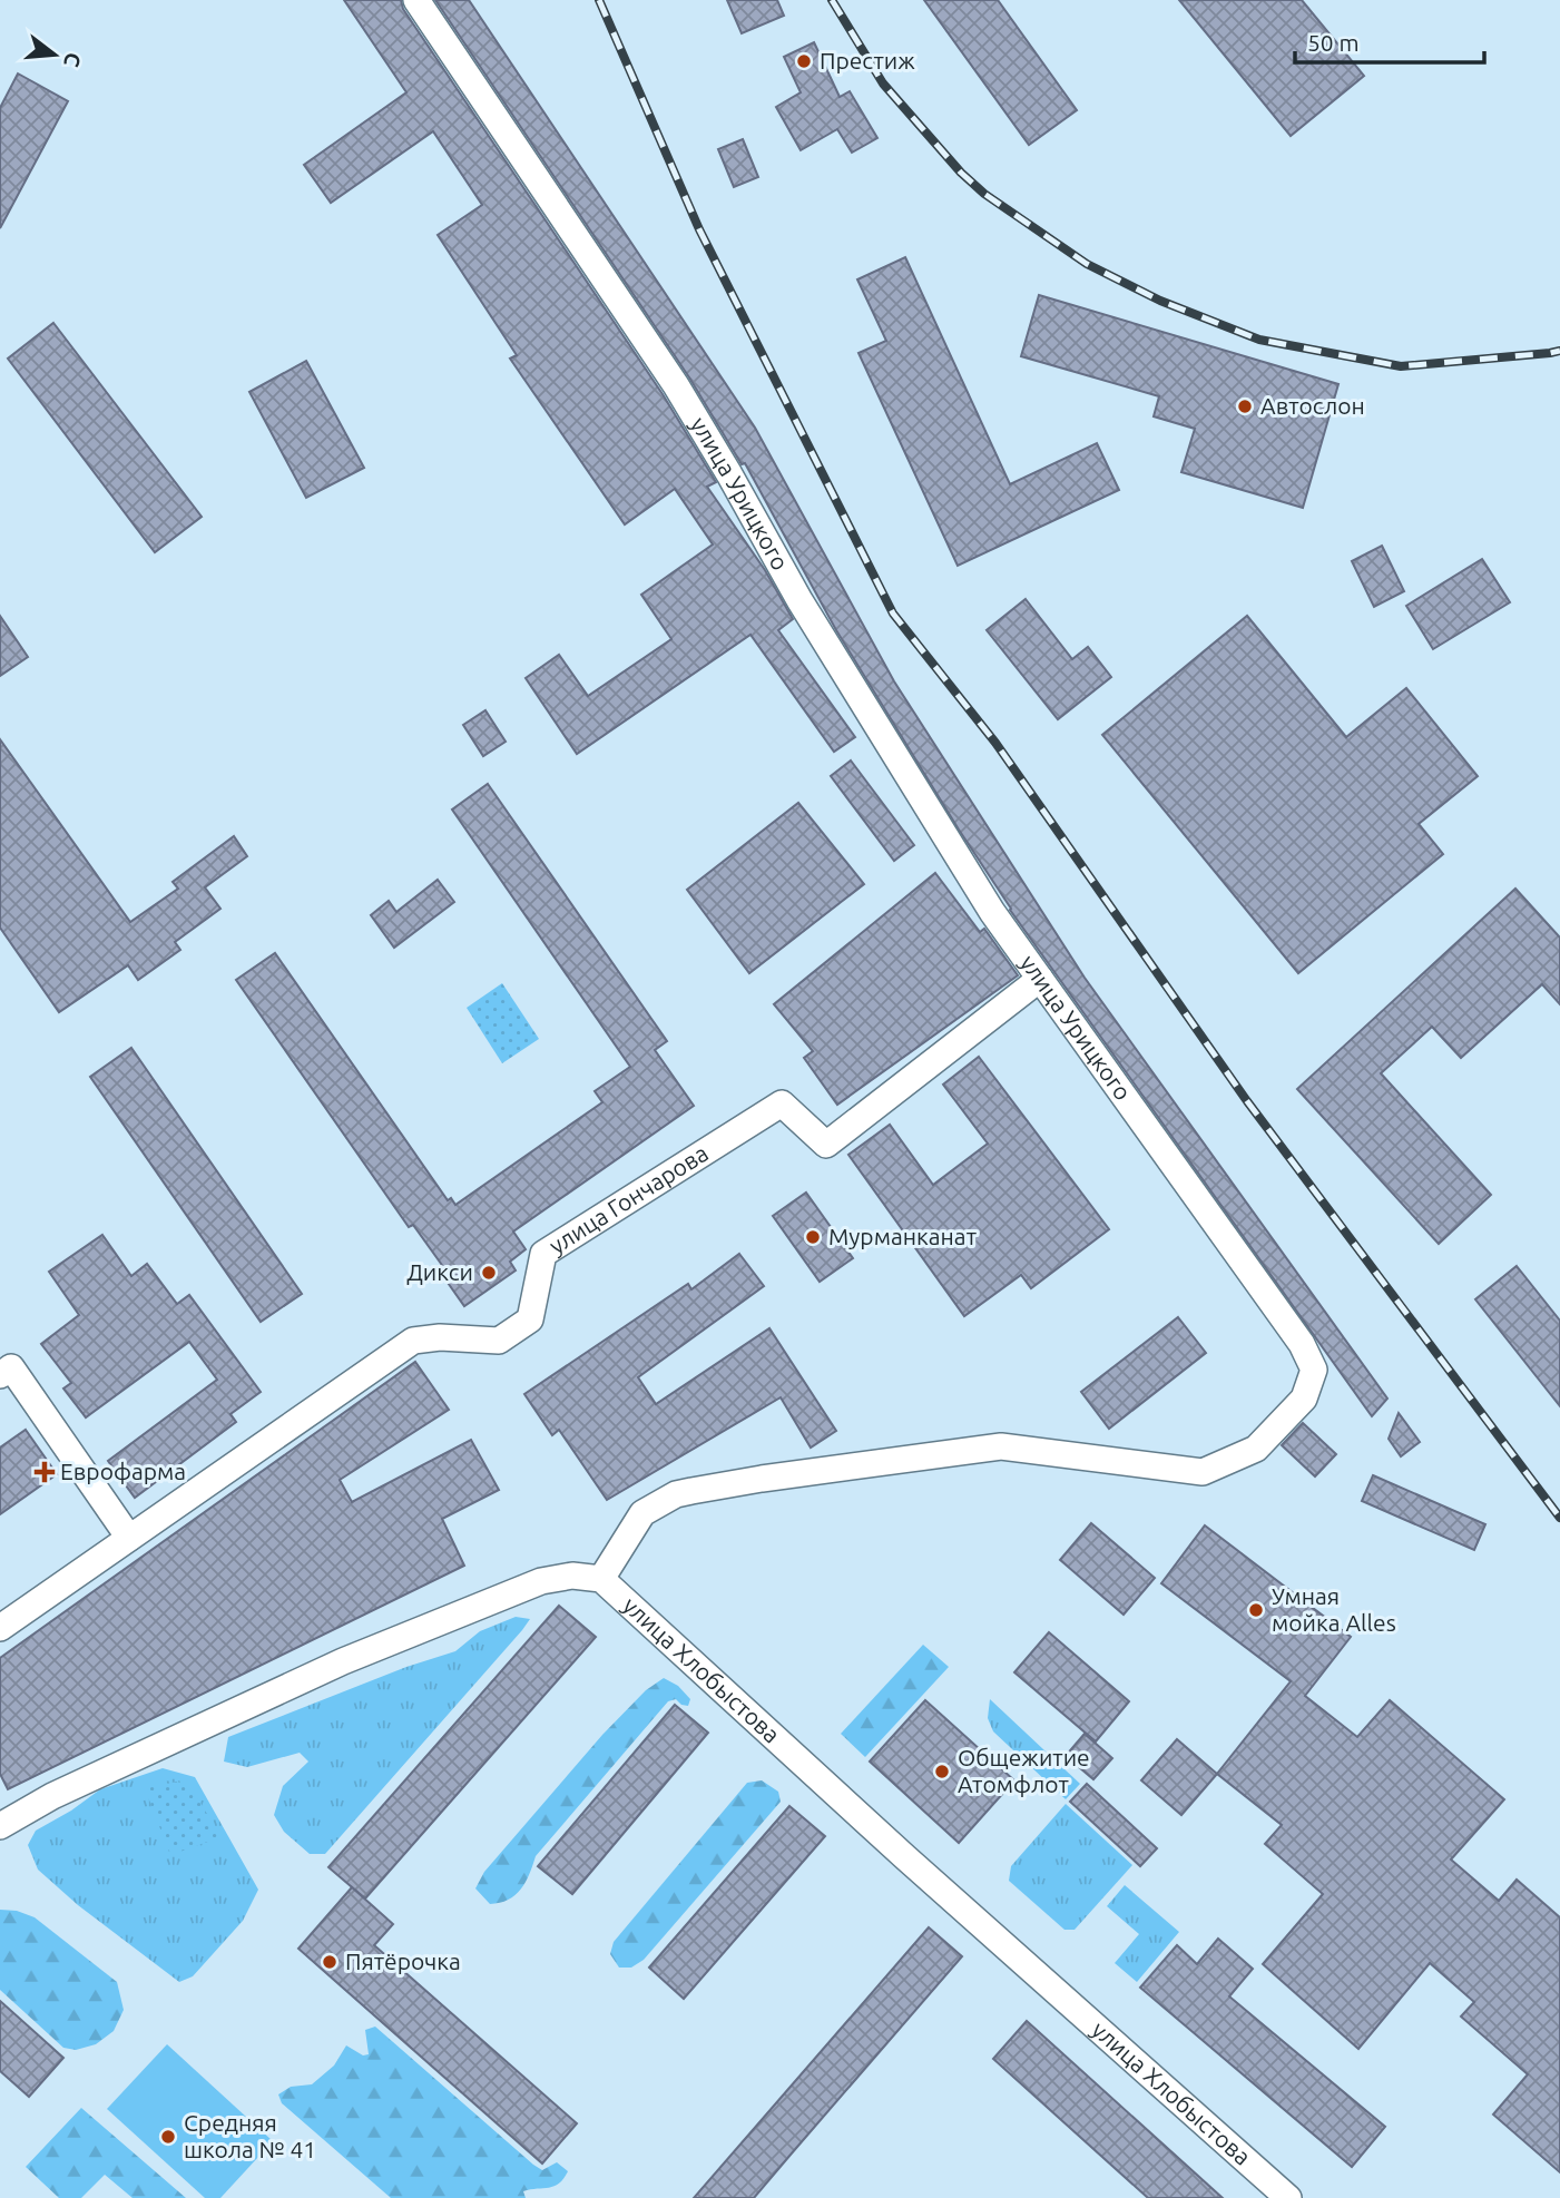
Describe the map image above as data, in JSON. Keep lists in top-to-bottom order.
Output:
{
  "streets": {
    "street": ["улица Урицкого", "улица Гончарова", "улица Хлобыстова"]
  },
  "crossings": [
    ["улица Урицкого", "улица Гончарова"],
    ["улица Урицкого", "улица Хлобыстова"]
  ],
  "places": {
    "other": [
      "Престиж",
      "Автослон",
      "Мурманканат",
      "Дикси",
      "Умная мойка Alles",
      "Общежитие Атомфлот",
      "Пятёрочка",
      "Средняя школа № 41"
    ],
    "health": ["Еврофарма"]
  },
  "scale_bar": "50 m",
  "north": "right"
}
